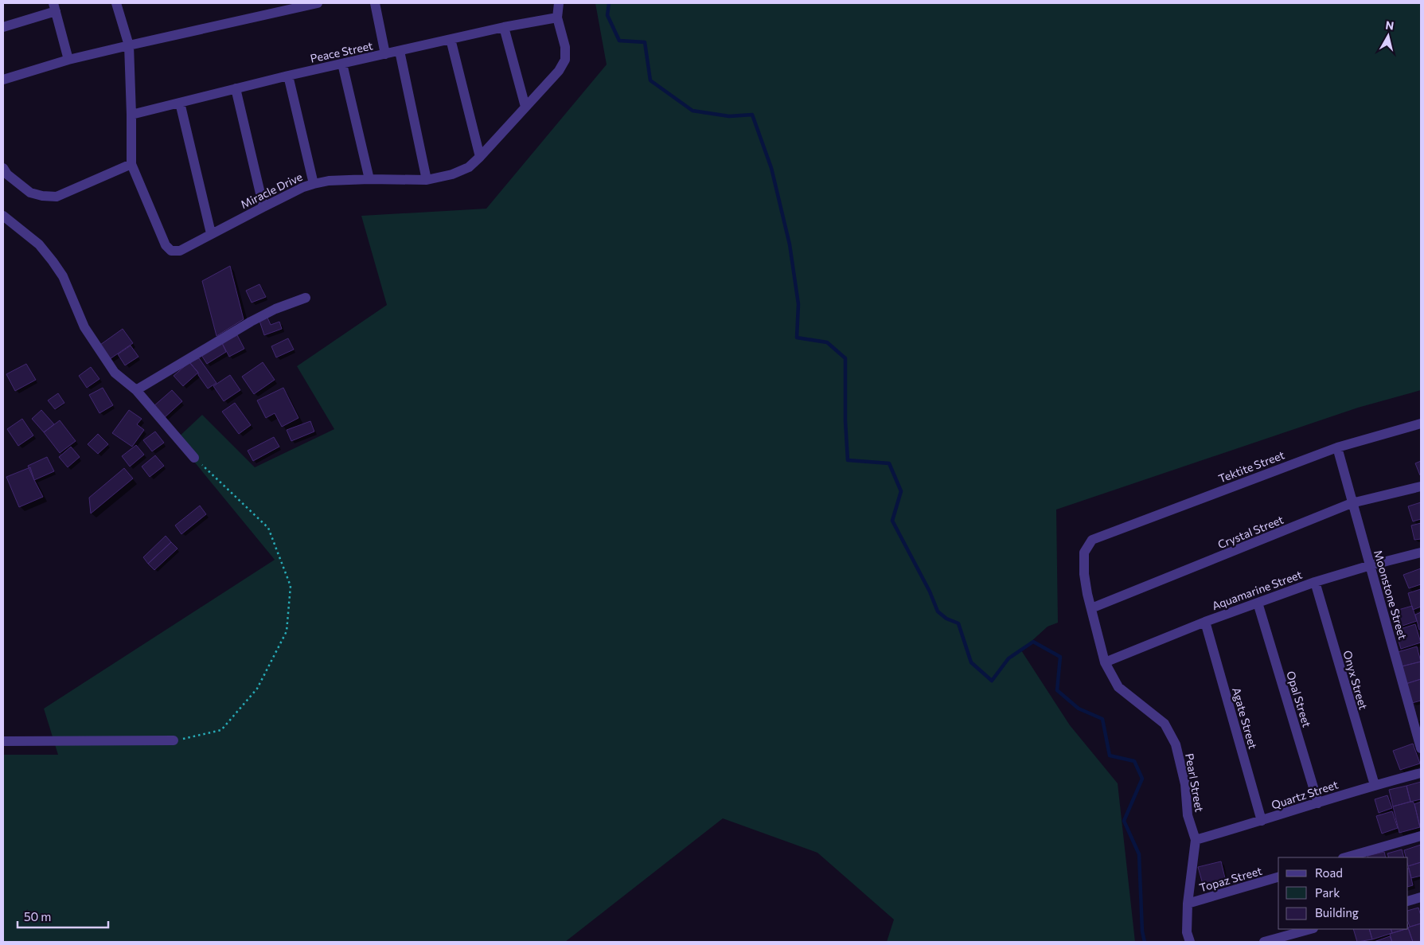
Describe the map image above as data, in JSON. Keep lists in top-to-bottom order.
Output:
{
  "streets": {
    "street": [
      "Peace Street",
      "Miracle Drive",
      "Tektite Street",
      "Crystal Street",
      "Aquamarine Street",
      "Moonstone Street",
      "Onyx Street",
      "Opal Street",
      "Agate Street",
      "Pearl Street",
      "Quartz Street",
      "Topaz Street"
    ]
  },
  "crossings": [
    ["Peace Street", "Miracle Drive"],
    ["Tektite Street", "Moonstone Street"],
    ["Tektite Street", "Pearl Street"],
    ["Crystal Street", "Moonstone Street"],
    ["Crystal Street", "Pearl Street"],
    ["Aquamarine Street", "Moonstone Street"],
    ["Aquamarine Street", "Onyx Street"],
    ["Aquamarine Street", "Opal Street"],
    ["Aquamarine Street", "Agate Street"],
    ["Aquamarine Street", "Pearl Street"],
    ["Onyx Street", "Quartz Street"],
    ["Opal Street", "Quartz Street"],
    ["Agate Street", "Quartz Street"],
    ["Pearl Street", "Quartz Street"],
    ["Pearl Street", "Topaz Street"]
  ],
  "legend": ["Road", "Park", "Building"],
  "scale_bar": "50 m",
  "north": "top"
}
